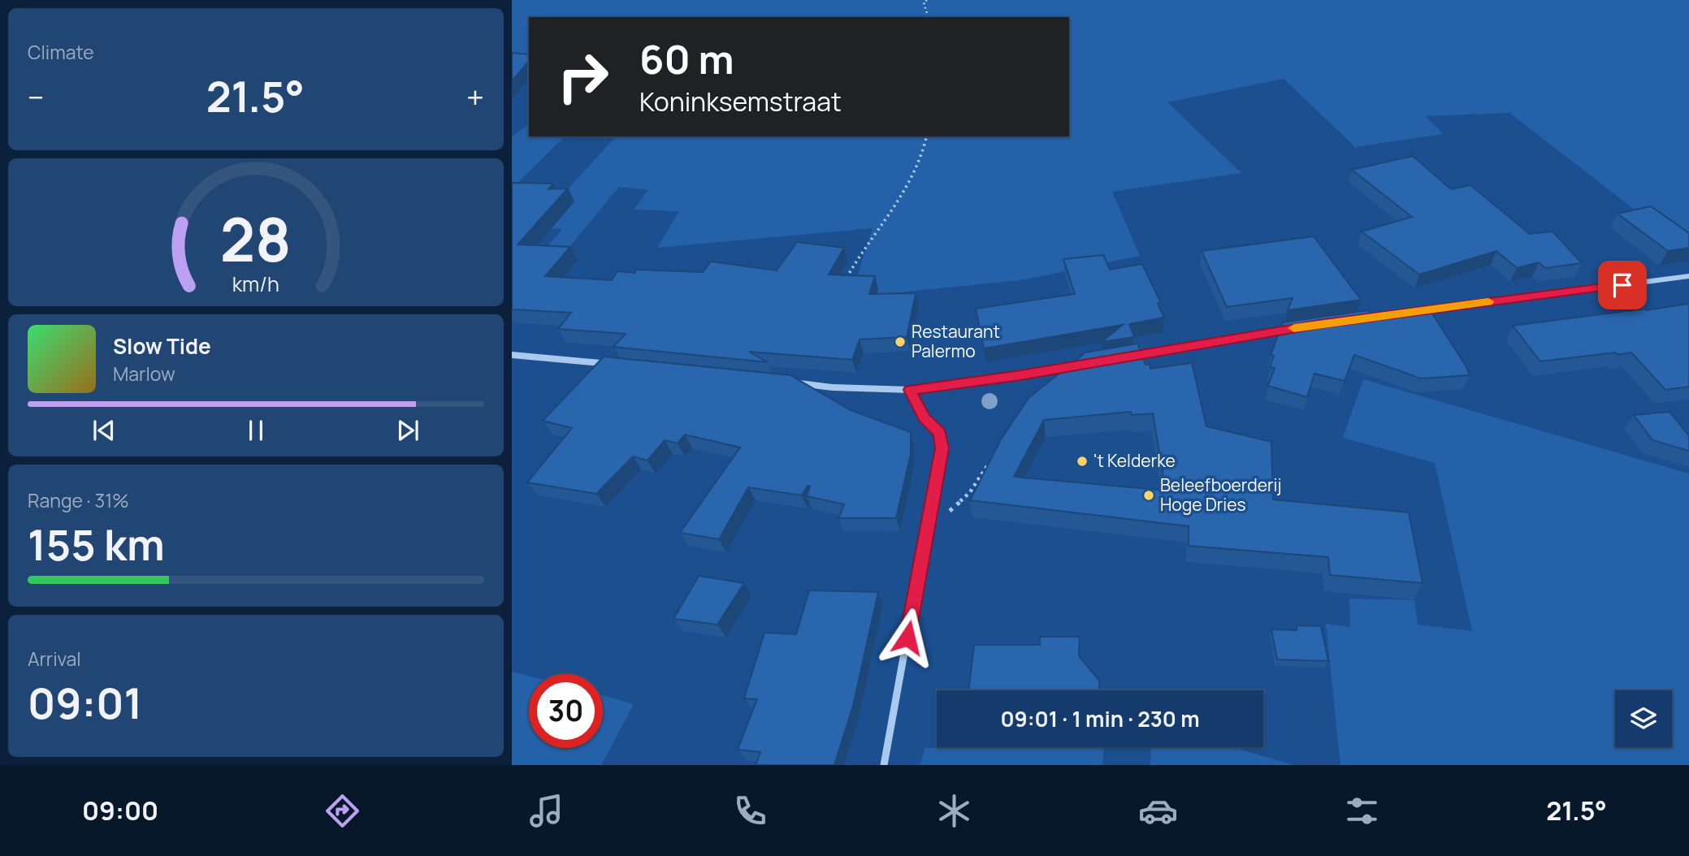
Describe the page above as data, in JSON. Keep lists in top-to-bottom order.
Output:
{
  "places": ["Restaurant Palermo", "'t Kelderke", "Beleefboerderij Hoge Dries"],
  "page": {
    "tile": [
      "Climate",
      ["Range · 31%", "155 km"],
      ["Arrival", "09:01"]
    ],
    "turn": ["60 m", "Koninksemstraat"],
    "heat": ["−", "21.5°", "+"],
    "song": ["Slow Tide", "Marlow"],
    "limit": "30",
    "trip": "09:01 · 1 min · 230 m",
    "tabs": ["09:00", "21.5°"],
    "gauge": ["28", "km/h"]
  }
}
